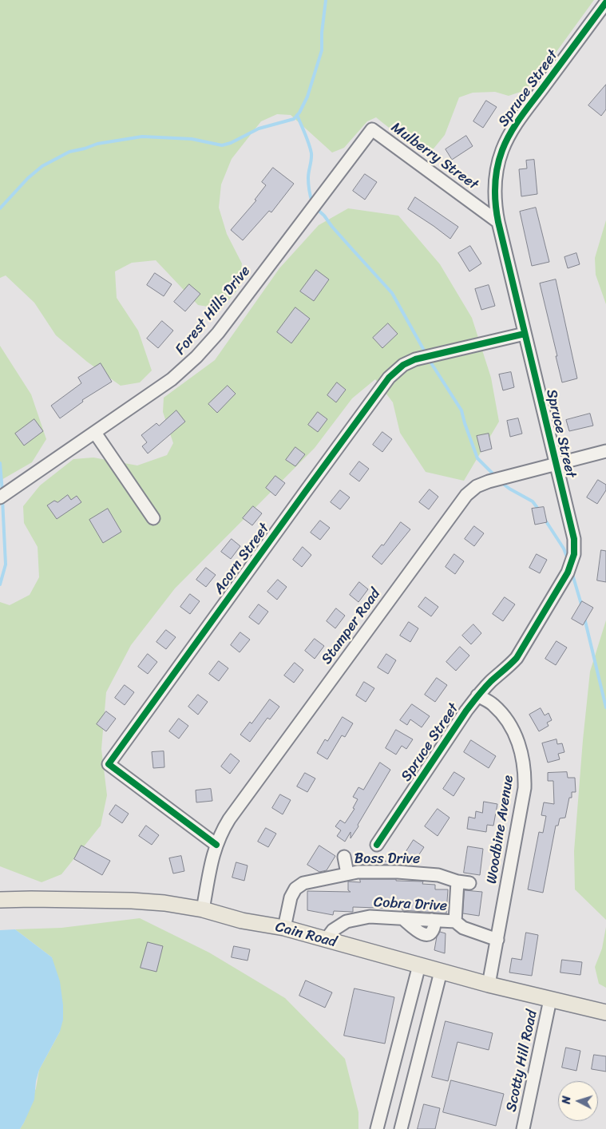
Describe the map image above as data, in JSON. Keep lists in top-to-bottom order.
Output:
{
  "streets": {
    "main road": ["Cain Road"],
    "street": [
      "Spruce Street",
      "Mulberry Street",
      "Forest Hills Drive",
      "Acorn Street",
      "Stamper Road",
      "Woodbine Avenue",
      "Boss Drive",
      "Cobra Drive",
      "Scotty Hill Road"
    ]
  },
  "crossings": [
    ["Spruce Street", "Mulberry Street"],
    ["Spruce Street", "Acorn Street"],
    ["Spruce Street", "Stamper Road"],
    ["Spruce Street", "Woodbine Avenue"],
    ["Mulberry Street", "Forest Hills Drive"],
    ["Acorn Street", "Stamper Road"],
    ["Stamper Road", "Cain Road"],
    ["Woodbine Avenue", "Cobra Drive"],
    ["Woodbine Avenue", "Cain Road"],
    ["Boss Drive", "Cobra Drive"],
    ["Boss Drive", "Cain Road"],
    ["Cobra Drive", "Cain Road"],
    ["Cain Road", "Scotty Hill Road"]
  ],
  "north": "left"
}
